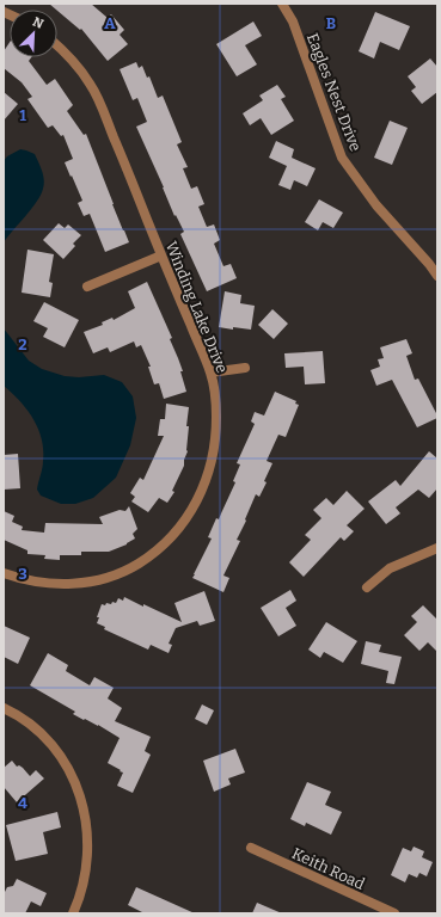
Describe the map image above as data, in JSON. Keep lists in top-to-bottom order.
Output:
{
  "streets": {
    "street": ["Eagles Nest Drive", "Winding Lake Drive", "Keith Road"]
  },
  "north": "top right",
  "grid": {
    "columns": ["A", "B"],
    "rows": [
      "1",
      "2",
      "3",
      "4"
    ]
  }
}
